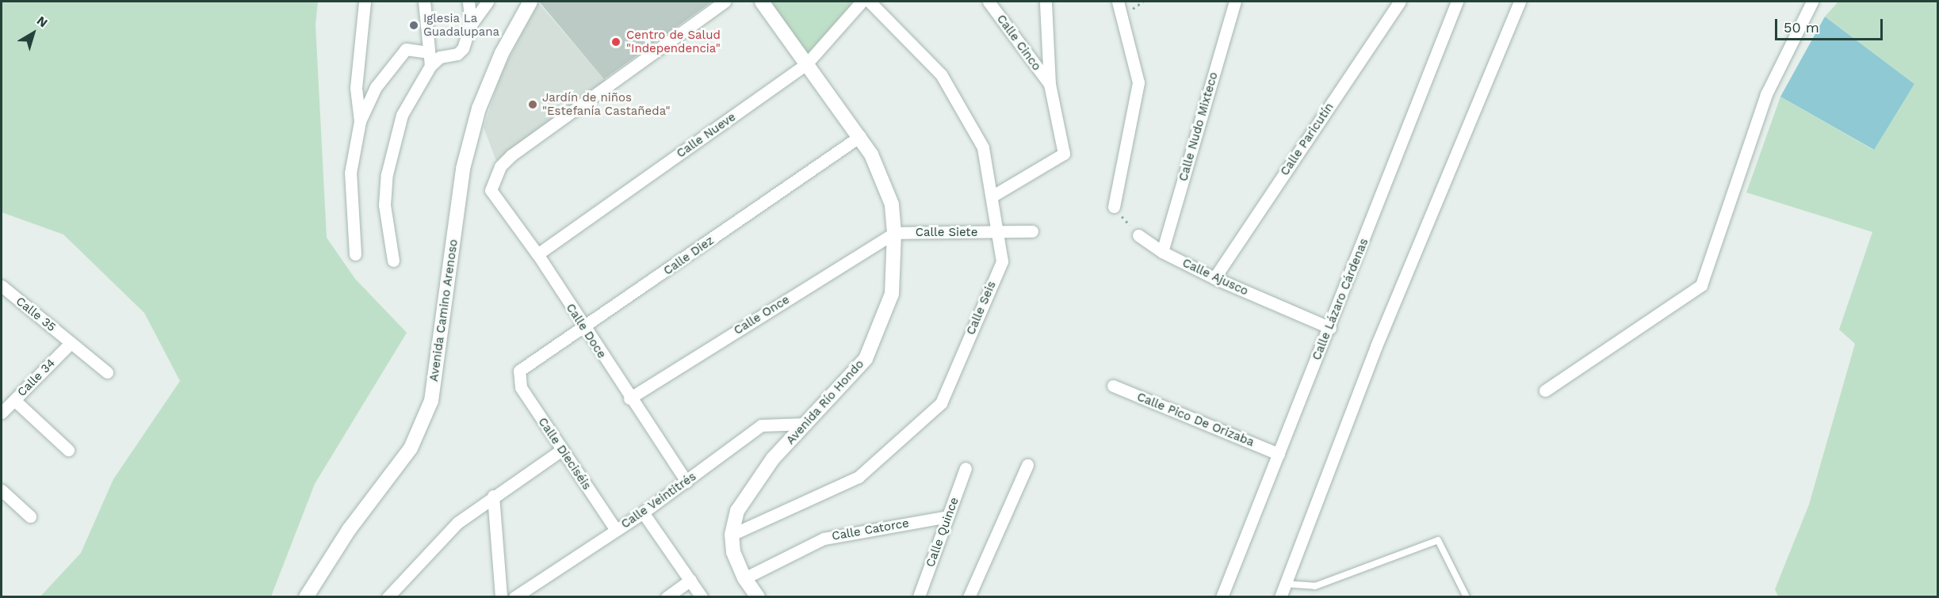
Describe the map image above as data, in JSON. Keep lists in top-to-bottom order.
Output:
{
  "streets": {
    "street": [
      "Calle Cinco",
      "Calle Nudo Mixteco",
      "Calle Nueve",
      "Calle Paricutín",
      "Calle Siete",
      "Calle Diez",
      "Calle Ajusco",
      "Calle Lázaro Cárdenas",
      "Calle Seis",
      "Avenida Camino Arenoso",
      "Calle 35",
      "Calle Once",
      "Calle Doce",
      "Calle 34",
      "Avenida Río Hondo",
      "Calle Pico De Orizaba",
      "Calle Dieciséis",
      "Calle Veintitrés",
      "Calle Catorce",
      "Calle Quince"
    ]
  },
  "crossings": [
    ["Calle Nudo Mixteco", "Calle Ajusco"],
    ["Calle Nueve", "Calle Doce"],
    ["Calle Nueve", "Avenida Río Hondo"],
    ["Calle Paricutín", "Calle Ajusco"],
    ["Calle Siete", "Calle Seis"],
    ["Calle Siete", "Calle Once"],
    ["Calle Siete", "Avenida Río Hondo"],
    ["Calle Diez", "Calle Doce"],
    ["Calle Diez", "Avenida Río Hondo"],
    ["Calle Diez", "Calle Dieciséis"],
    ["Calle Ajusco", "Calle Lázaro Cárdenas"],
    ["Calle Lázaro Cárdenas", "Calle Pico De Orizaba"],
    ["Calle Seis", "Avenida Río Hondo"],
    ["Calle 35", "Calle 34"],
    ["Calle Once", "Calle Doce"],
    ["Calle Once", "Avenida Río Hondo"],
    ["Calle Doce", "Calle Veintitrés"],
    ["Avenida Río Hondo", "Calle Veintitrés"],
    ["Avenida Río Hondo", "Calle Catorce"],
    ["Calle Dieciséis", "Calle Veintitrés"],
    ["Calle Catorce", "Calle Quince"]
  ],
  "places": ["Iglesia La Guadalupana", "Centro de Salud \"Independencia\"", "Jardín de niños \"Estefanía Castañeda\""],
  "scale_bar": "50 m",
  "north": "top right"
}
